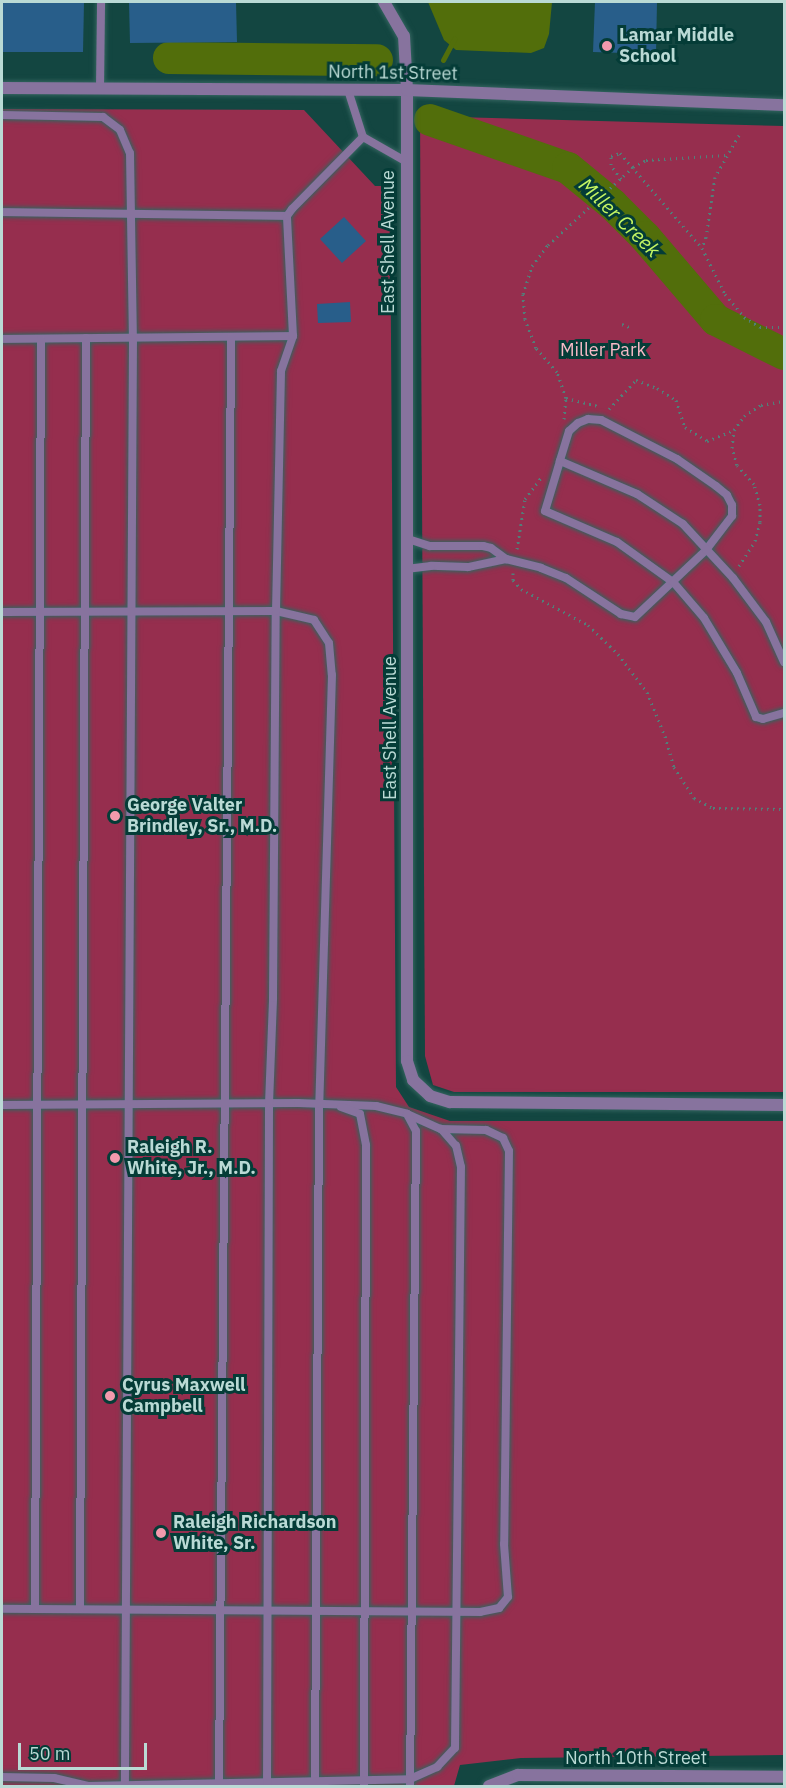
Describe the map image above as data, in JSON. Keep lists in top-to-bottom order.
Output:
{
  "streets": {
    "street": ["North 1st Street", "East Shell Avenue", "North 10th Street"]
  },
  "crossings": [
    ["North 1st Street", "East Shell Avenue"]
  ],
  "water": ["Miller Creek"],
  "parks": ["Miller Park"],
  "places": [
    "Lamar Middle School",
    "George Valter Brindley, Sr., M.D.",
    "Raleigh R. White, Jr., M.D.",
    "Cyrus Maxwell Campbell",
    "Raleigh Richardson White, Sr."
  ],
  "scale_bar": "50 m"
}
